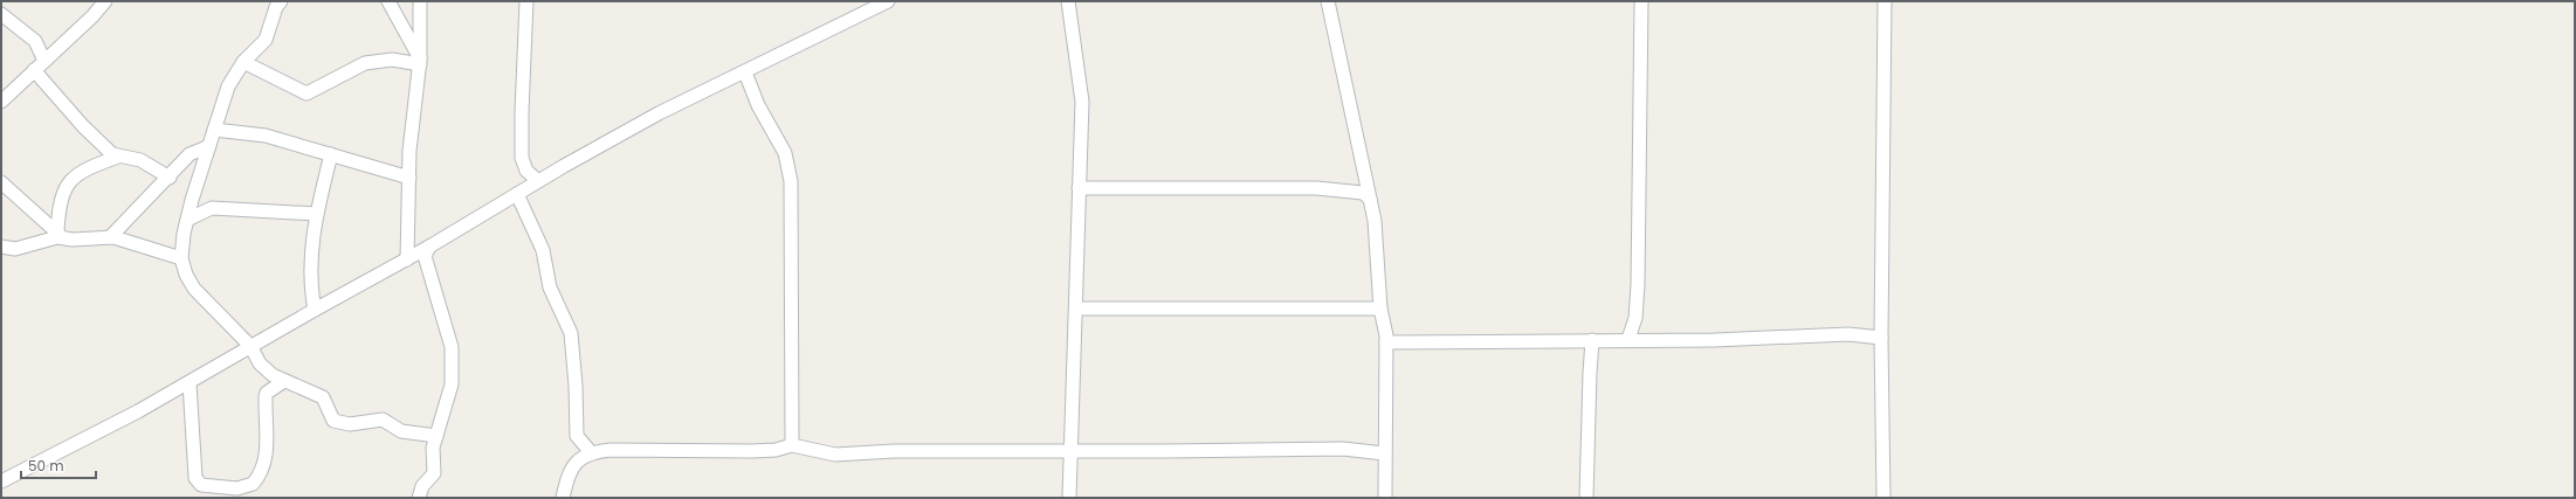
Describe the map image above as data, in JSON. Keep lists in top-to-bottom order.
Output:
{
  "scale_bar": "50 m"
}
